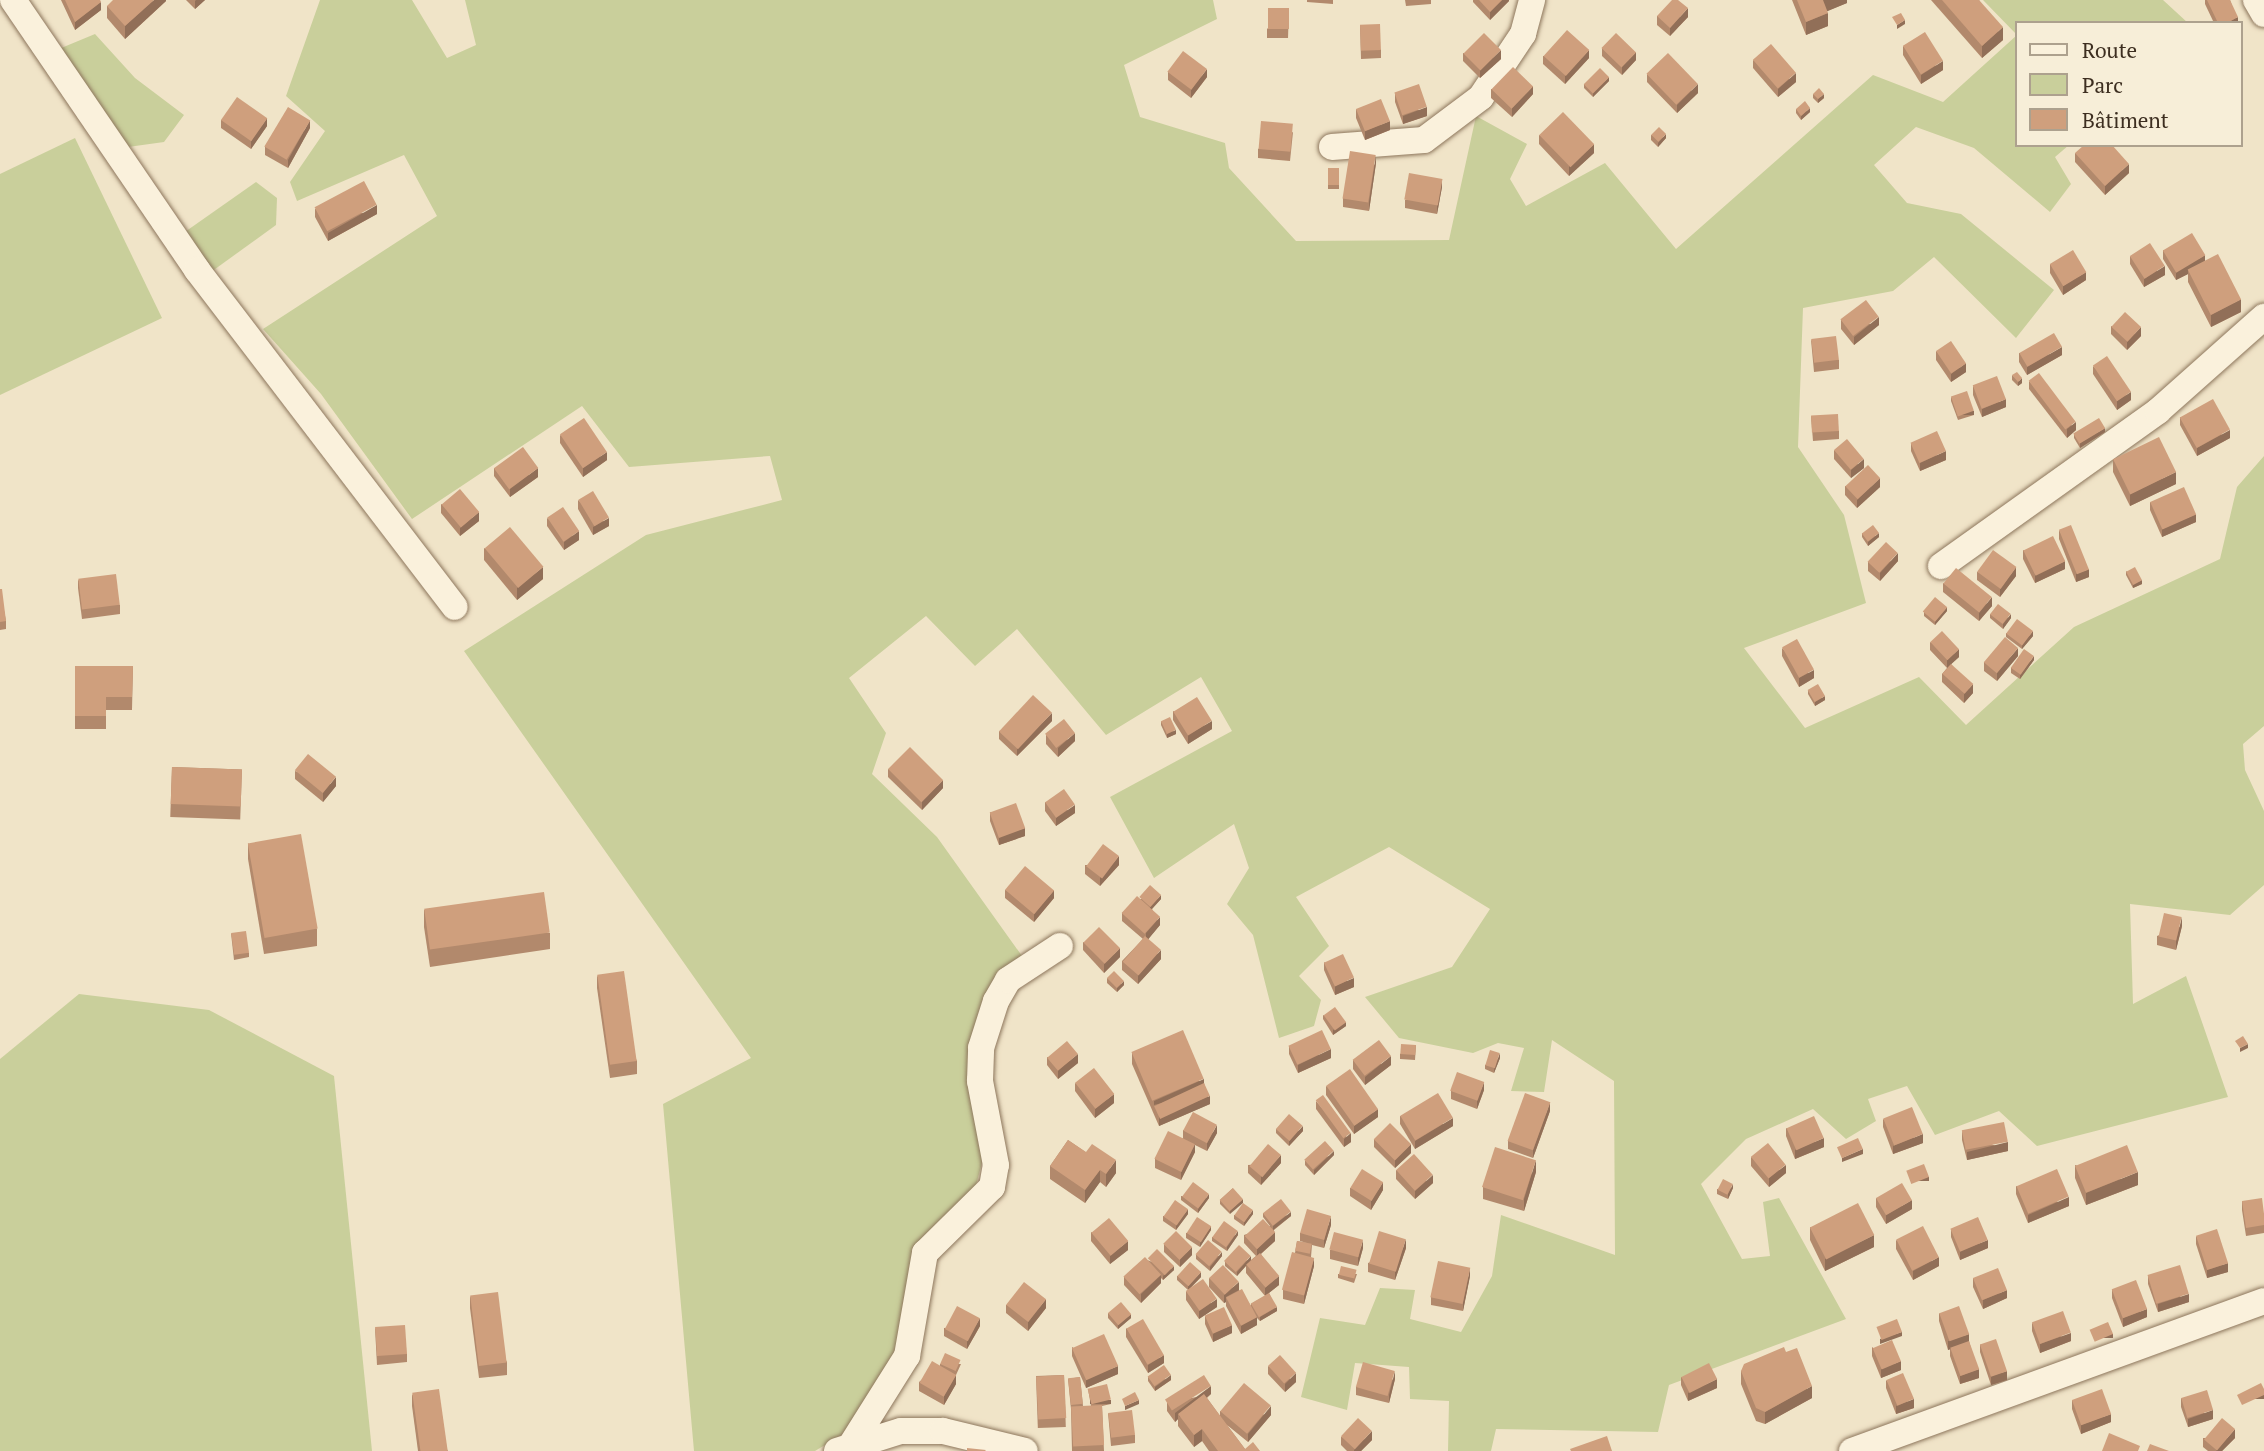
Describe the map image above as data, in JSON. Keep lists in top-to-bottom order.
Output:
{
  "legend": ["Route", "Parc", "Bâtiment"]
}
